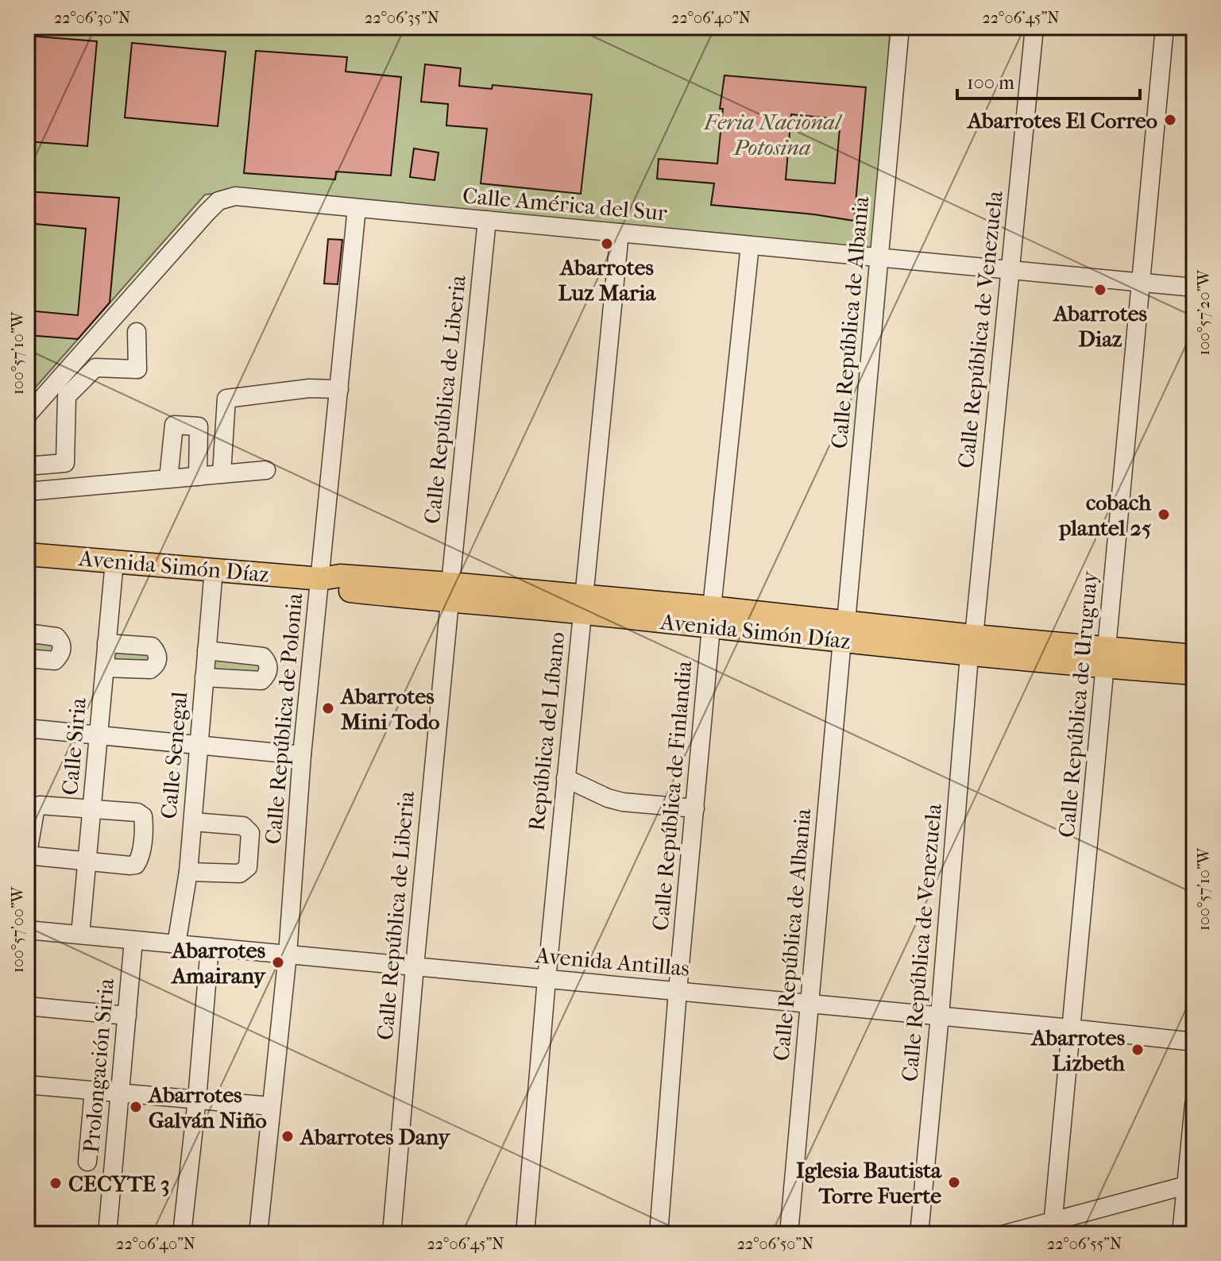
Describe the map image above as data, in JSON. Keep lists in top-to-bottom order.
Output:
{
  "streets": {
    "main road": ["Avenida Simón Díaz"],
    "street": [
      "Calle América del Sur",
      "Calle República de Albania",
      "Calle República de Venezuela",
      "Calle República de Liberia",
      "Calle República de Uruguay",
      "Calle República de Polonia",
      "República del Líbano",
      "Calle Siria",
      "Calle Senegal",
      "Calle República de Finlandia",
      "Avenida Antillas",
      "Prolongación Siria"
    ]
  },
  "crossings": [
    ["Calle América del Sur", "Calle República de Albania"],
    ["Calle América del Sur", "Calle República de Venezuela"],
    ["Calle América del Sur", "Calle República de Liberia"],
    ["Calle América del Sur", "Calle República de Uruguay"],
    ["Calle América del Sur", "Calle República de Polonia"],
    ["Calle América del Sur", "República del Líbano"],
    ["Calle América del Sur", "Calle República de Finlandia"],
    ["Calle República de Albania", "Avenida Simón Díaz"],
    ["Calle República de Albania", "Avenida Antillas"],
    ["Calle República de Venezuela", "Avenida Simón Díaz"],
    ["Calle República de Venezuela", "Avenida Antillas"],
    ["Calle República de Liberia", "Avenida Simón Díaz"],
    ["Calle República de Liberia", "Avenida Antillas"],
    ["Avenida Simón Díaz", "Calle República de Uruguay"],
    ["Avenida Simón Díaz", "Calle República de Polonia"],
    ["Avenida Simón Díaz", "República del Líbano"],
    ["Avenida Simón Díaz", "Calle Siria"],
    ["Avenida Simón Díaz", "Calle Senegal"],
    ["Avenida Simón Díaz", "Calle República de Finlandia"],
    ["Calle República de Uruguay", "Avenida Antillas"],
    ["Calle República de Polonia", "Avenida Antillas"],
    ["República del Líbano", "Avenida Antillas"],
    ["Calle Siria", "Avenida Antillas"],
    ["Calle Senegal", "Avenida Antillas"],
    ["Calle República de Finlandia", "Avenida Antillas"],
    ["Avenida Antillas", "Prolongación Siria"]
  ],
  "parks": ["Feria Nacional Potosina"],
  "places": [
    "Abarrotes El Correo",
    "Abarrotes Luz Maria",
    "Abarrotes Diaz",
    "cobach plantel 25",
    "Abarrotes Mini Todo",
    "Abarrotes Amairany",
    "Abarrotes Lizbeth",
    "Abarrotes Galván Niño",
    "Abarrotes Dany",
    "Iglesia Bautista Torre Fuerte",
    "CECYTE 3"
  ],
  "scale_bar": "100 m",
  "coordinates": [
    "22°06'30\"N",
    "22°06'35\"N",
    "22°06'40\"N",
    "22°06'45\"N",
    "100°57'20\"W",
    "100°57'10\"W",
    "100°57'00\"W",
    "22°06'50\"N",
    "22°06'55\"N"
  ]
}
